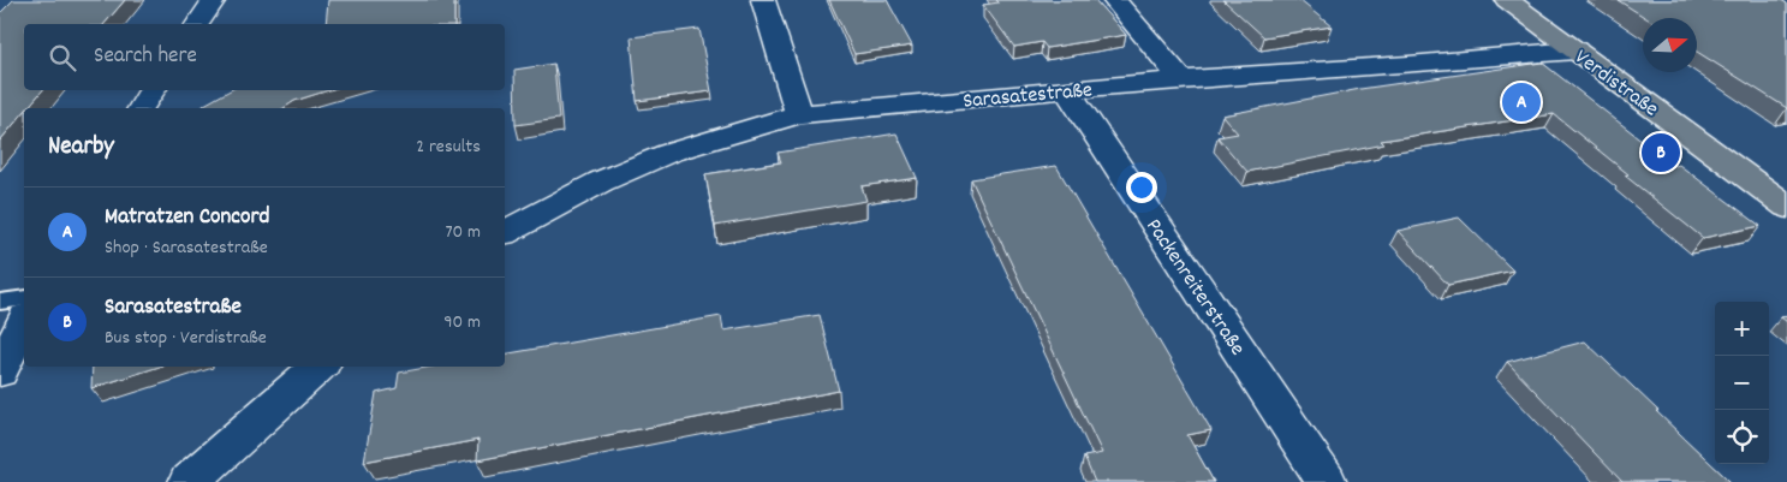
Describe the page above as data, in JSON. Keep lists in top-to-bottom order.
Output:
{
  "streets": {
    "main road": ["Verdistraße"],
    "street": ["Sarasatestraße", "Packenreiterstraße"]
  },
  "crossings": [
    ["Verdistraße", "Sarasatestraße"],
    ["Sarasatestraße", "Packenreiterstraße"]
  ],
  "north": "right",
  "page": {
    "search": "Search here",
    "pins": ["A", "B"],
    "heading": ["Nearby", "2 results"],
    "list": [
      {
        "mark": "A",
        "name": "Matratzen Concord",
        "note": "Shop · Sarasatestraße",
        "value": "70 m"
      },
      {
        "mark": "B",
        "name": "Sarasatestraße",
        "note": "Bus stop · Verdistraße",
        "value": "90 m"
      }
    ],
    "map_buttons": ["+", "−"]
  }
}
